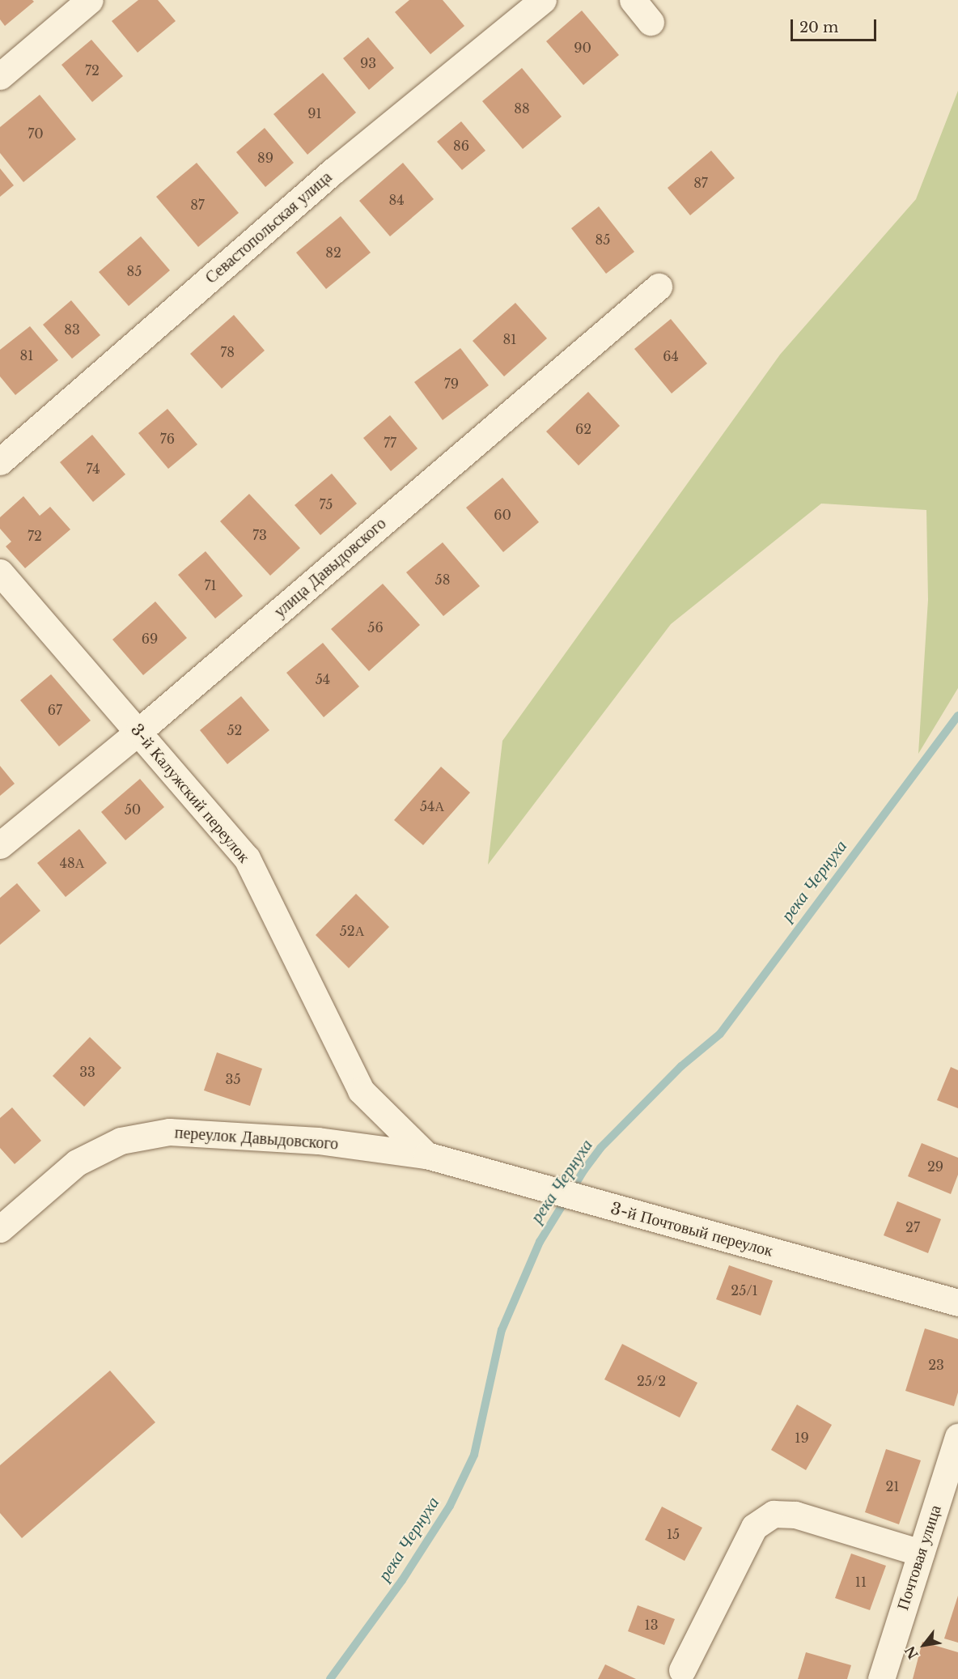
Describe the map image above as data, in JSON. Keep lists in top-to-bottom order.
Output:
{
  "streets": {
    "street": [
      "Севастопольская улица",
      "улица Давыдовского",
      "3-й Калужский переулок",
      "переулок Давыдовского",
      "3-й Почтовый переулок",
      "Почтовая улица"
    ]
  },
  "crossings": [
    ["улица Давыдовского", "3-й Калужский переулок"],
    ["3-й Калужский переулок", "переулок Давыдовского"],
    ["3-й Калужский переулок", "3-й Почтовый переулок"],
    ["переулок Давыдовского", "3-й Почтовый переулок"]
  ],
  "water": ["река Чернуха"],
  "house_numbers": [
    "90",
    "93",
    "72",
    "88",
    "91",
    "70",
    "86",
    "89",
    "87",
    "84",
    "87",
    "85",
    "82",
    "85",
    "83",
    "81",
    "78",
    "81",
    "64",
    "79",
    "62",
    "76",
    "77",
    "74",
    "75",
    "60",
    "73",
    "72",
    "58",
    "71",
    "56",
    "69",
    "54",
    "67",
    "52",
    "54А",
    "50",
    "48А",
    "52А",
    "33",
    "35",
    "29",
    "27",
    "25/1",
    "23",
    "25/2",
    "19",
    "21",
    "15",
    "11",
    "13"
  ],
  "scale_bar": "20 m",
  "north": "bottom left"
}
